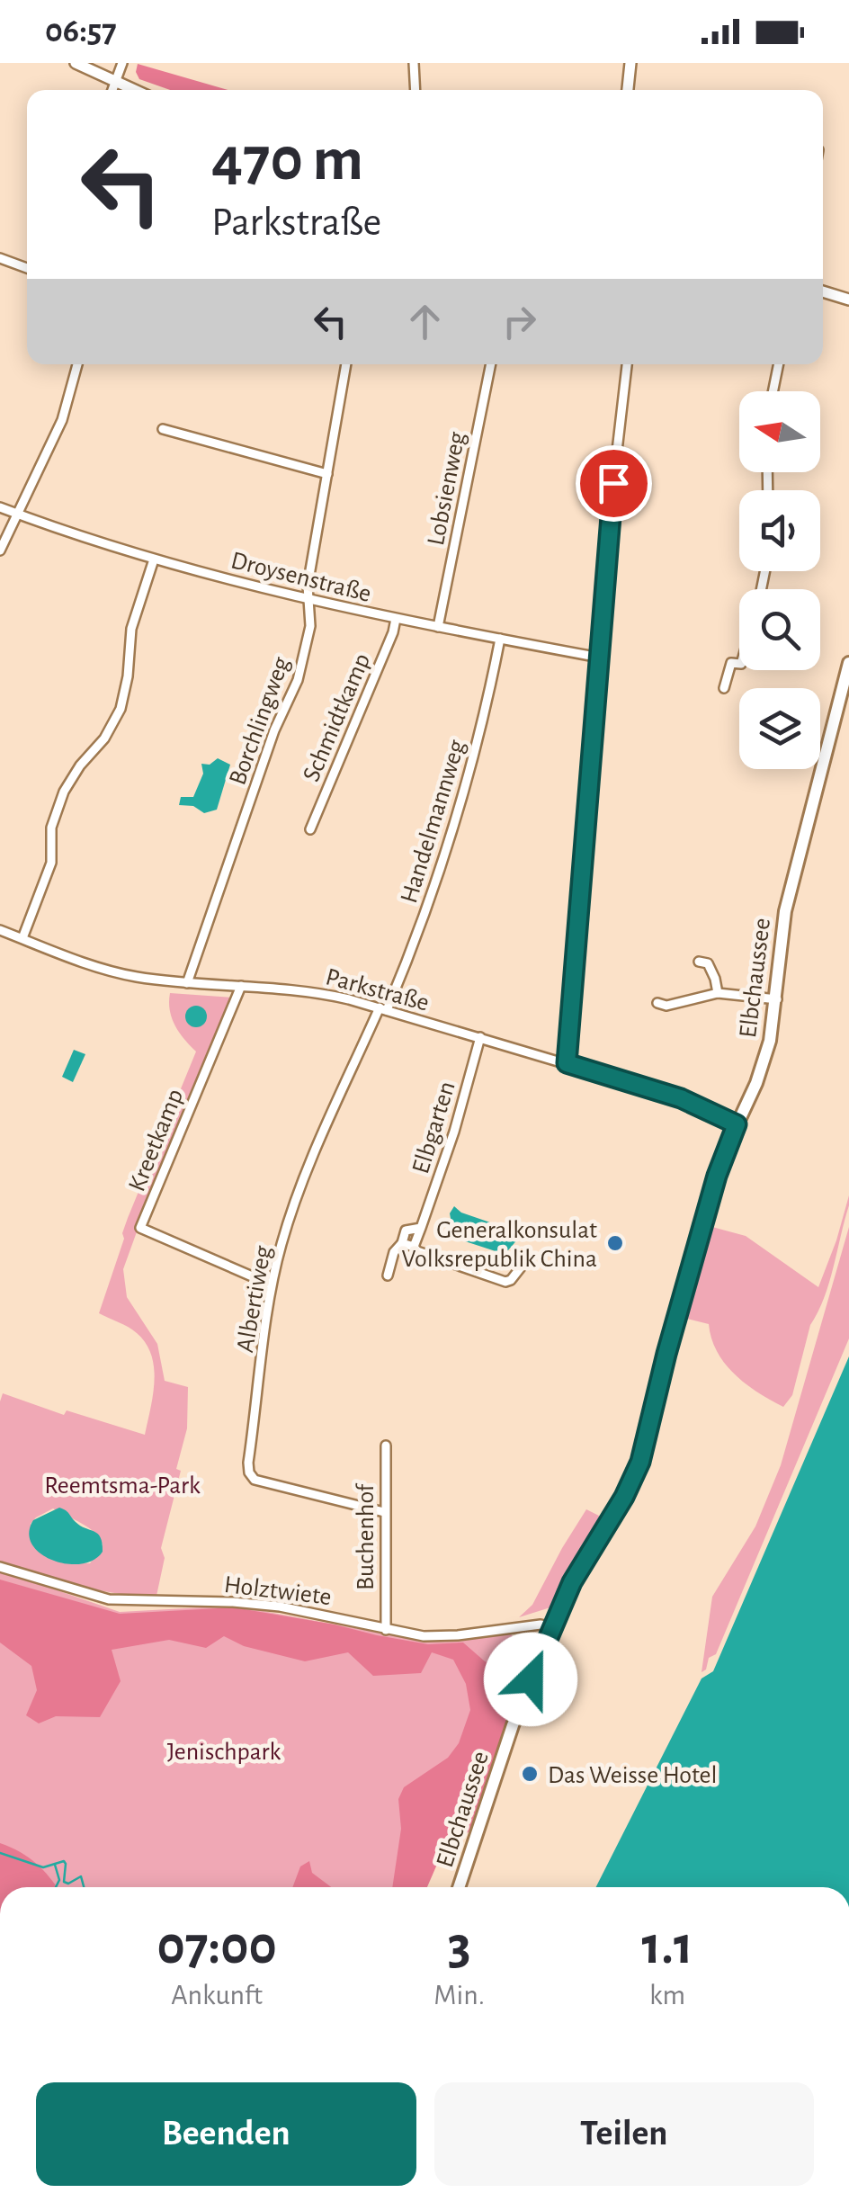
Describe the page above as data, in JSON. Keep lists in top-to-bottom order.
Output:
{
  "streets": {
    "main road": ["Elbchaussee"],
    "street": [
      "Lobsienweg",
      "Droysenstraße",
      "Schmidtkamp",
      "Borchlingweg",
      "Handelmannweg",
      "Parkstraße",
      "Elbgarten",
      "Kreetkamp",
      "Albertiweg",
      "Buchenhof",
      "Holztwiete"
    ]
  },
  "crossings": [
    ["Lobsienweg", "Droysenstraße"],
    ["Droysenstraße", "Schmidtkamp"],
    ["Droysenstraße", "Borchlingweg"],
    ["Droysenstraße", "Handelmannweg"],
    ["Borchlingweg", "Parkstraße"],
    ["Handelmannweg", "Parkstraße"],
    ["Handelmannweg", "Albertiweg"],
    ["Elbchaussee", "Parkstraße"],
    ["Elbchaussee", "Holztwiete"],
    ["Parkstraße", "Elbgarten"],
    ["Parkstraße", "Kreetkamp"],
    ["Parkstraße", "Albertiweg"],
    ["Kreetkamp", "Albertiweg"],
    ["Albertiweg", "Buchenhof"],
    ["Buchenhof", "Holztwiete"]
  ],
  "parks": ["Reemtsma-Park", "Jenischpark"],
  "places": ["Generalkonsulat Volksrepublik China", "Das Weisse Hotel"],
  "north": "left",
  "page": {
    "status": "06:57",
    "turn": ["470 m", "Parkstraße"],
    "eta": [
      "07:00",
      "Ankunft",
      "3",
      "Min.",
      "1.1",
      "km"
    ],
    "buttons": ["Beenden", "Teilen"]
  }
}
